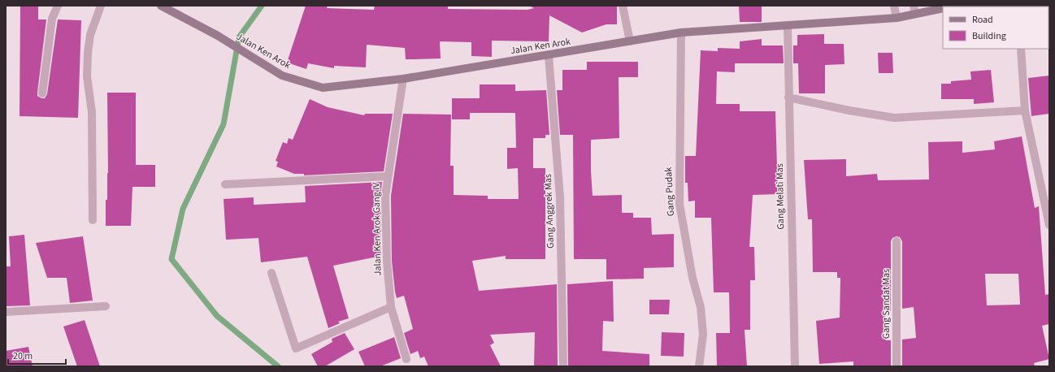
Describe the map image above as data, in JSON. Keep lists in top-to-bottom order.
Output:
{
  "streets": {
    "street": [
      "Jalan Ken Arok",
      "Gang Pudak",
      "Gang Melati Mas",
      "Gang Anggrek Mas",
      "Jalan Ken Arok Gang IV",
      "Gang Sandat Mas"
    ]
  },
  "crossings": [
    ["Jalan Ken Arok", "Gang Pudak"],
    ["Jalan Ken Arok", "Gang Melati Mas"],
    ["Jalan Ken Arok", "Gang Anggrek Mas"],
    ["Jalan Ken Arok", "Jalan Ken Arok Gang IV"]
  ],
  "legend": ["Road", "Building"],
  "scale_bar": "20 m"
}
